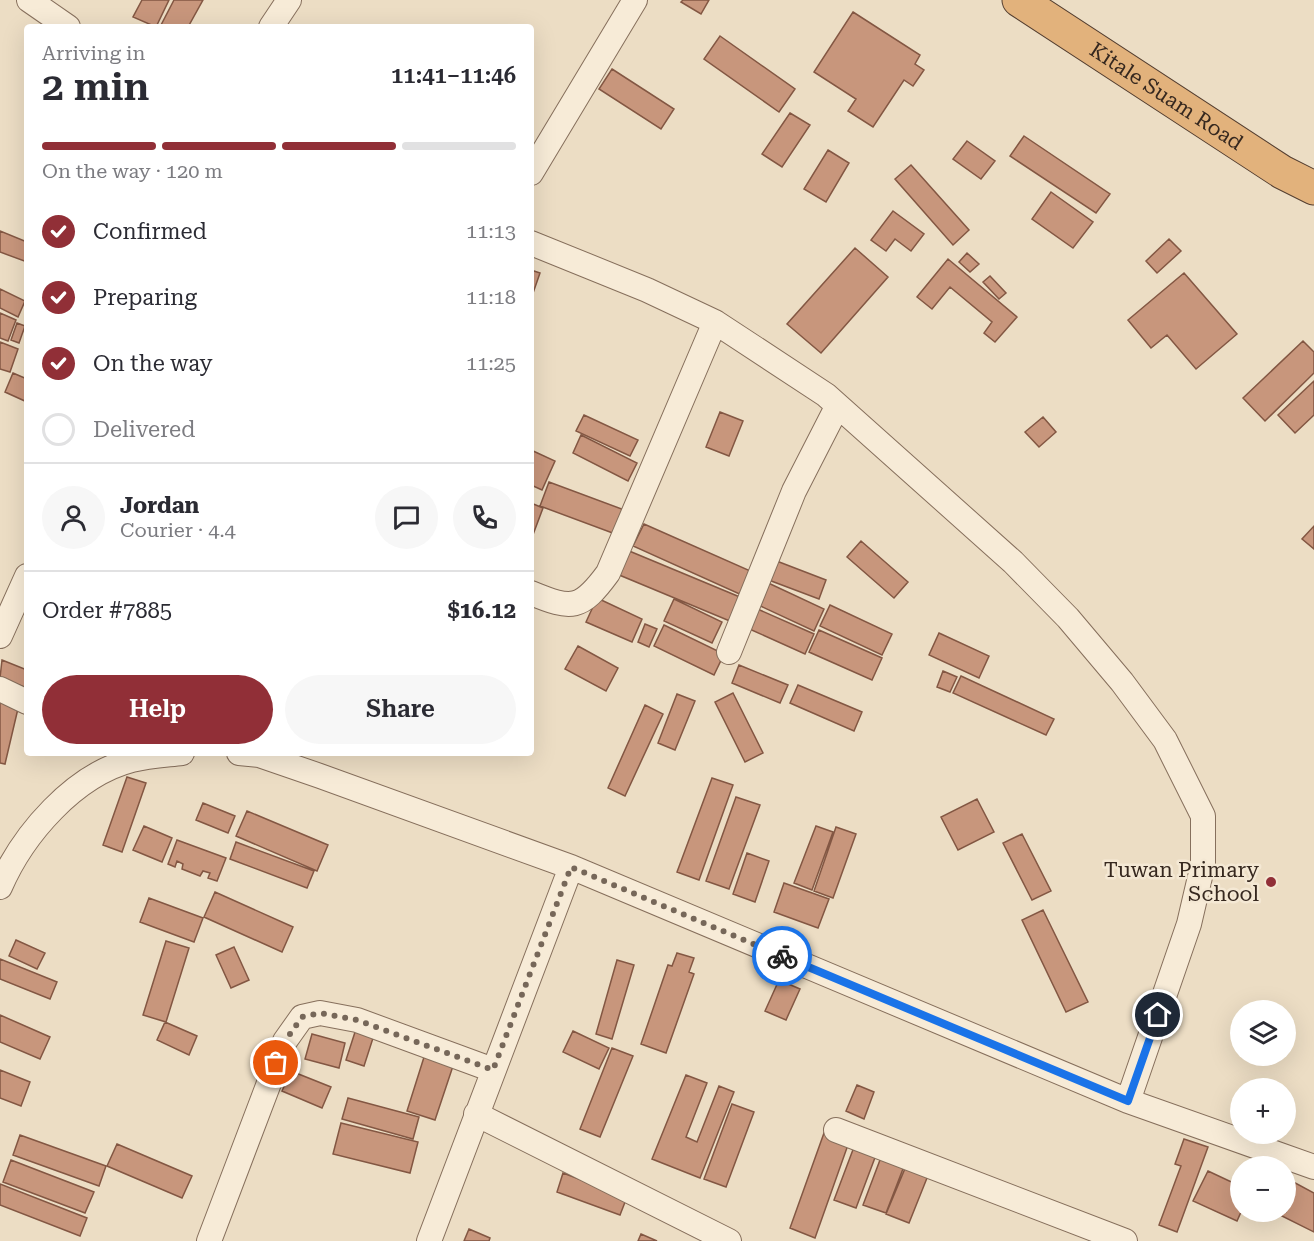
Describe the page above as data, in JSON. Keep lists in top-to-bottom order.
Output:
{
  "streets": {
    "highway": ["Kitale Suam Road"]
  },
  "places": ["Tuwan Primary School"],
  "page": {
    "heading": ["2 min", "Arriving in", "11:41–11:46"],
    "panel": [
      "Jordan",
      "Courier · 4.4",
      "Order #7885",
      "$16.12"
    ],
    "bar": "On the way · 120 m",
    "list": [
      ["Confirmed", "11:13"],
      ["Preparing", "11:18"],
      ["On the way", "11:25"],
      "Delivered"
    ],
    "buttons": ["Help", "Share"],
    "map_buttons": ["+", "−"]
  }
}
